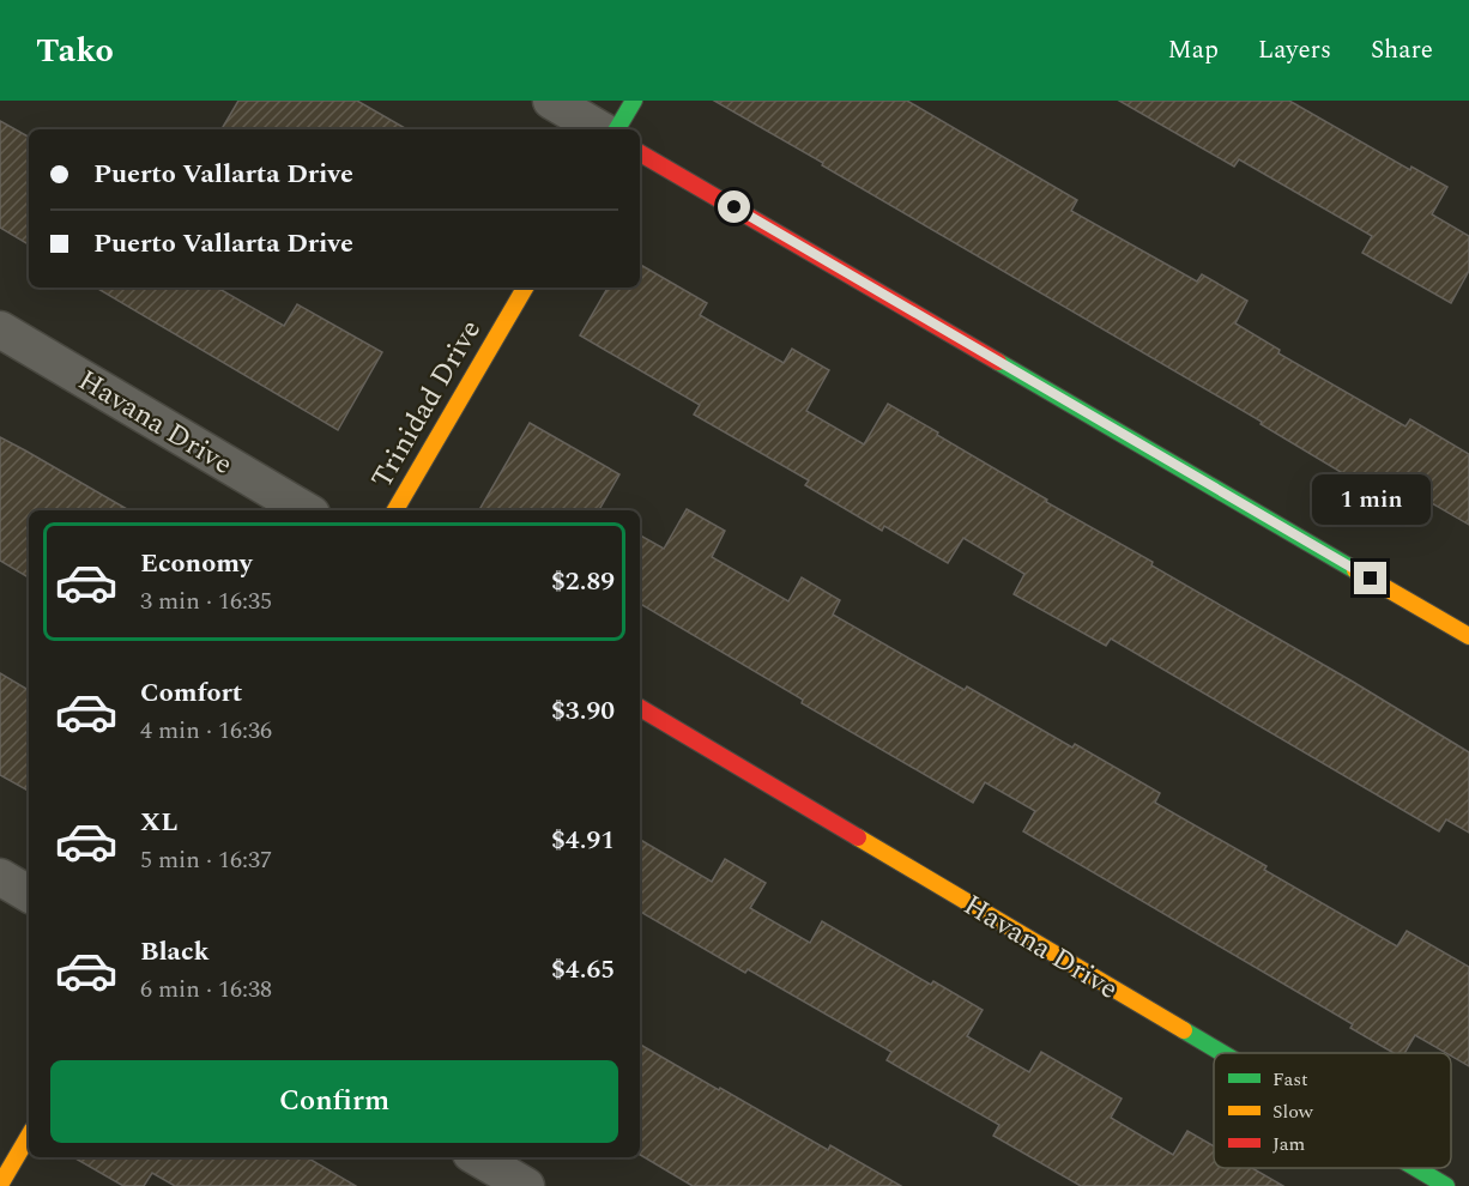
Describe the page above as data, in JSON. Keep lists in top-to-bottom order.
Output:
{
  "streets": {
    "street": ["Trinidad Drive", "Havana Drive"]
  },
  "legend": ["Fast", "Slow", "Jam"],
  "page": {
    "header": "Tako",
    "nav": ["Map", "Layers", "Share"],
    "banner": ["Puerto Vallarta Drive", "Puerto Vallarta Drive"],
    "bubble": "1 min",
    "list": [
      {
        "name": "Economy",
        "note": "3 min · 16:35",
        "value": "$2.89"
      },
      {
        "name": "Comfort",
        "note": "4 min · 16:36",
        "value": "$3.90"
      },
      {
        "name": "XL",
        "note": "5 min · 16:37",
        "value": "$4.91"
      },
      {
        "name": "Black",
        "note": "6 min · 16:38",
        "value": "$4.65"
      }
    ],
    "buttons": "Confirm"
  }
}
